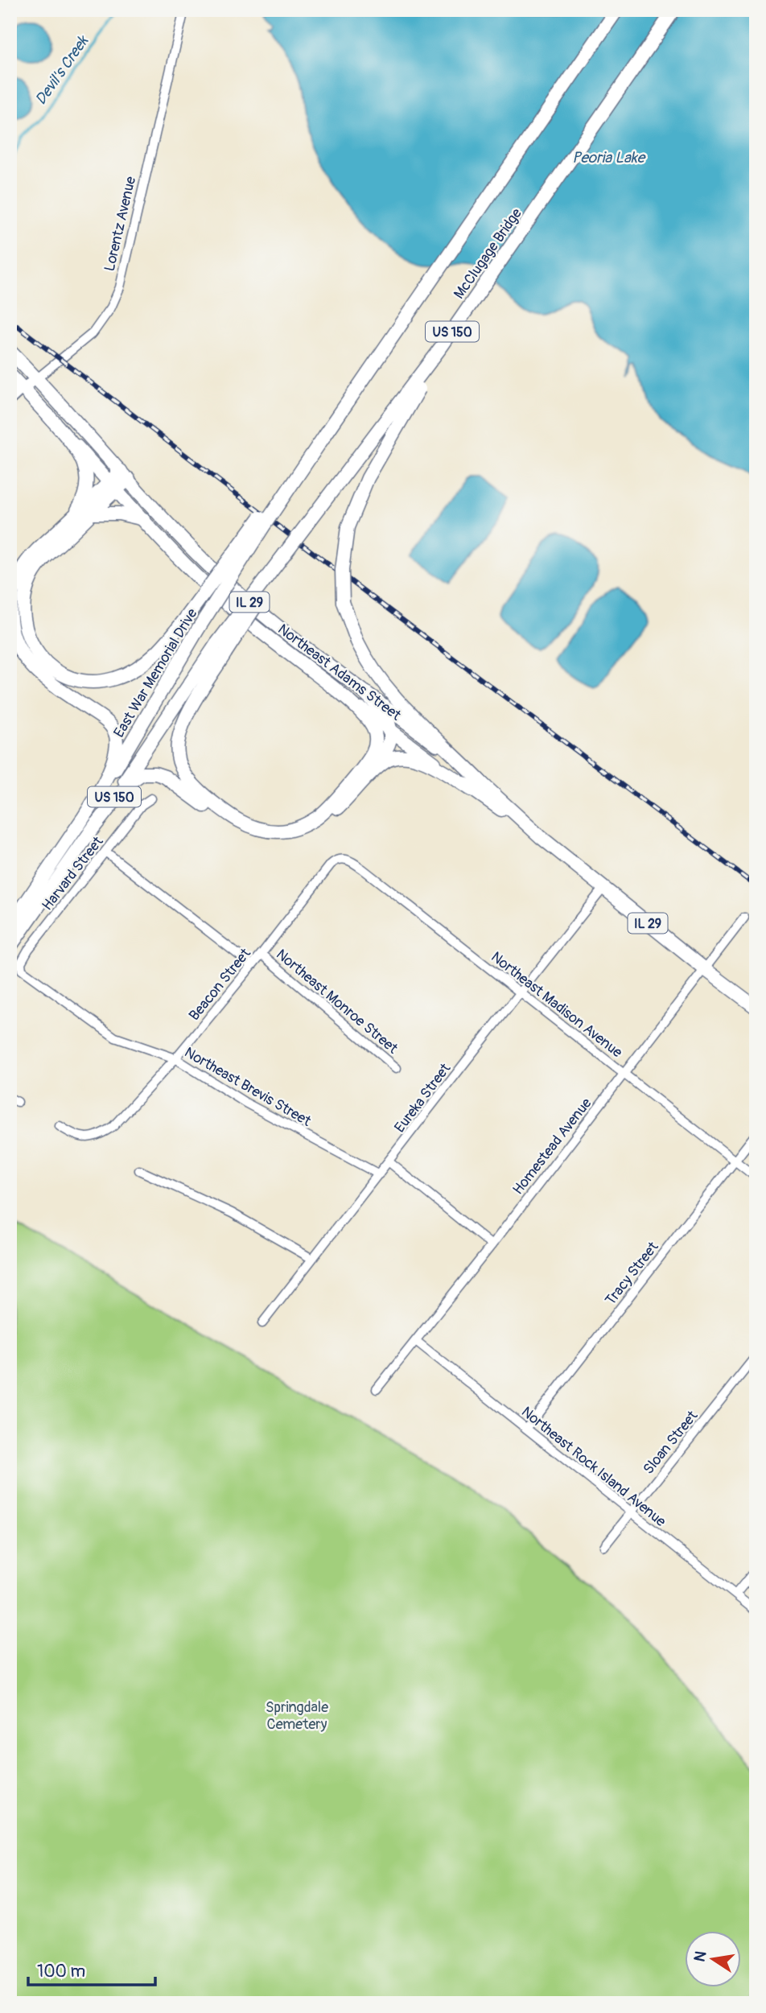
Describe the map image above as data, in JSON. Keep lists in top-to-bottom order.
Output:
{
  "streets": {
    "main road": [
      "McClugage Bridge",
      "US 150",
      "IL 29",
      "Northeast Adams Street",
      "East War Memorial Drive"
    ],
    "street": [
      "Lorentz Avenue",
      "Harvard Street",
      "Beacon Street",
      "Northeast Monroe Street",
      "Northeast Madison Avenue",
      "Northeast Brevis Street",
      "Eureka Street",
      "Homestead Avenue",
      "Tracy Street",
      "Sloan Street",
      "Northeast Rock Island Avenue"
    ]
  },
  "crossings": [
    ["Lorentz Avenue", "IL 29"],
    ["Lorentz Avenue", "Northeast Adams Street"],
    ["McClugage Bridge", "US 150"],
    ["US 150", "East War Memorial Drive"],
    ["IL 29", "Northeast Adams Street"],
    ["Northeast Adams Street", "Eureka Street"],
    ["Northeast Adams Street", "Homestead Avenue"],
    ["Harvard Street", "Northeast Brevis Street"],
    ["Beacon Street", "Northeast Monroe Street"],
    ["Beacon Street", "Northeast Madison Avenue"],
    ["Beacon Street", "Northeast Brevis Street"],
    ["Northeast Madison Avenue", "Eureka Street"],
    ["Northeast Madison Avenue", "Homestead Avenue"],
    ["Northeast Madison Avenue", "Tracy Street"],
    ["Northeast Brevis Street", "Eureka Street"],
    ["Homestead Avenue", "Northeast Rock Island Avenue"],
    ["Tracy Street", "Northeast Rock Island Avenue"],
    ["Sloan Street", "Northeast Rock Island Avenue"]
  ],
  "water": ["Devil's Creek", "Peoria Lake"],
  "parks": ["Springdale Cemetery"],
  "scale_bar": "100 m",
  "north": "left"
}
